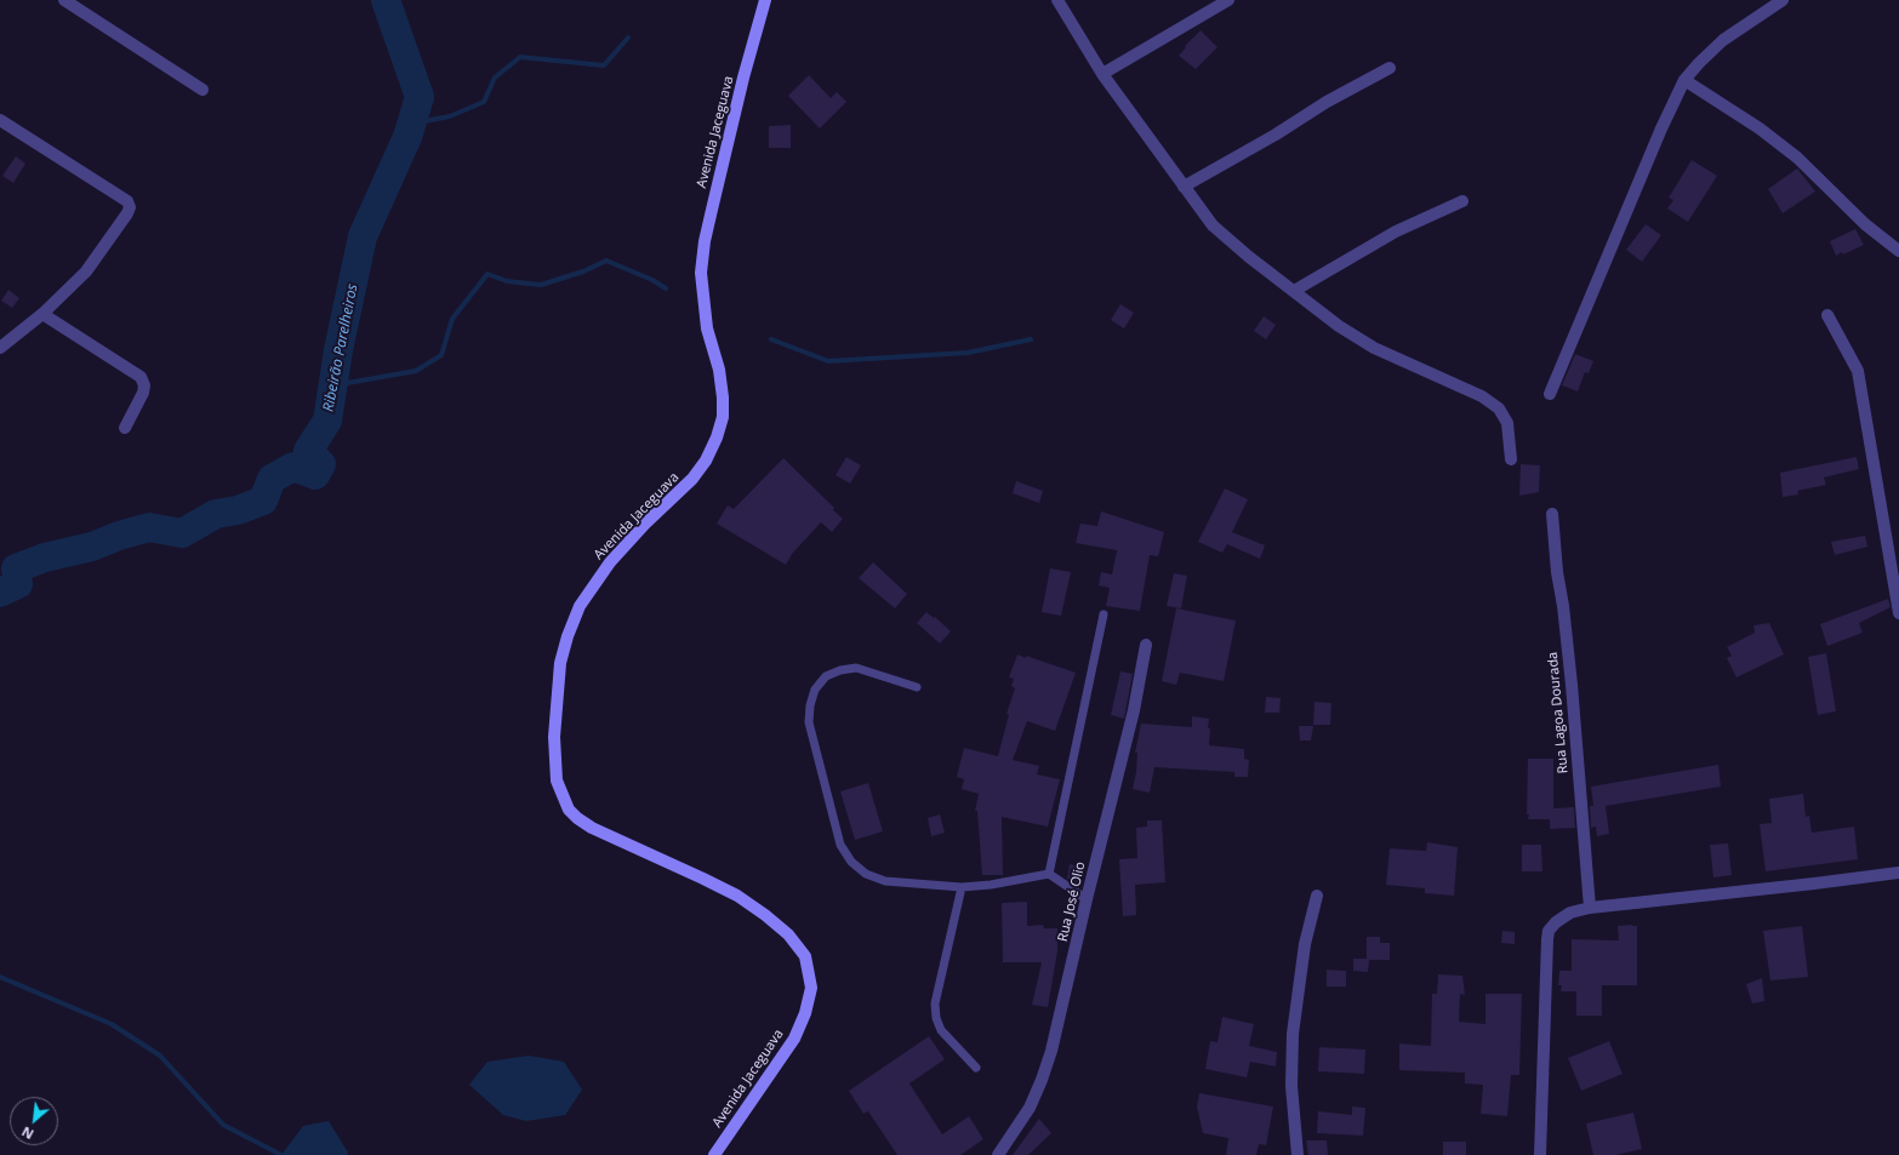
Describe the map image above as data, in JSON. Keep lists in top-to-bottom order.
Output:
{
  "streets": {
    "main road": ["Avenida Jaceguava"],
    "street": ["Rua Lagoa Dourada", "Rua José Olio"]
  },
  "water": ["Ribeirão Parelheiros"],
  "north": "bottom left"
}
